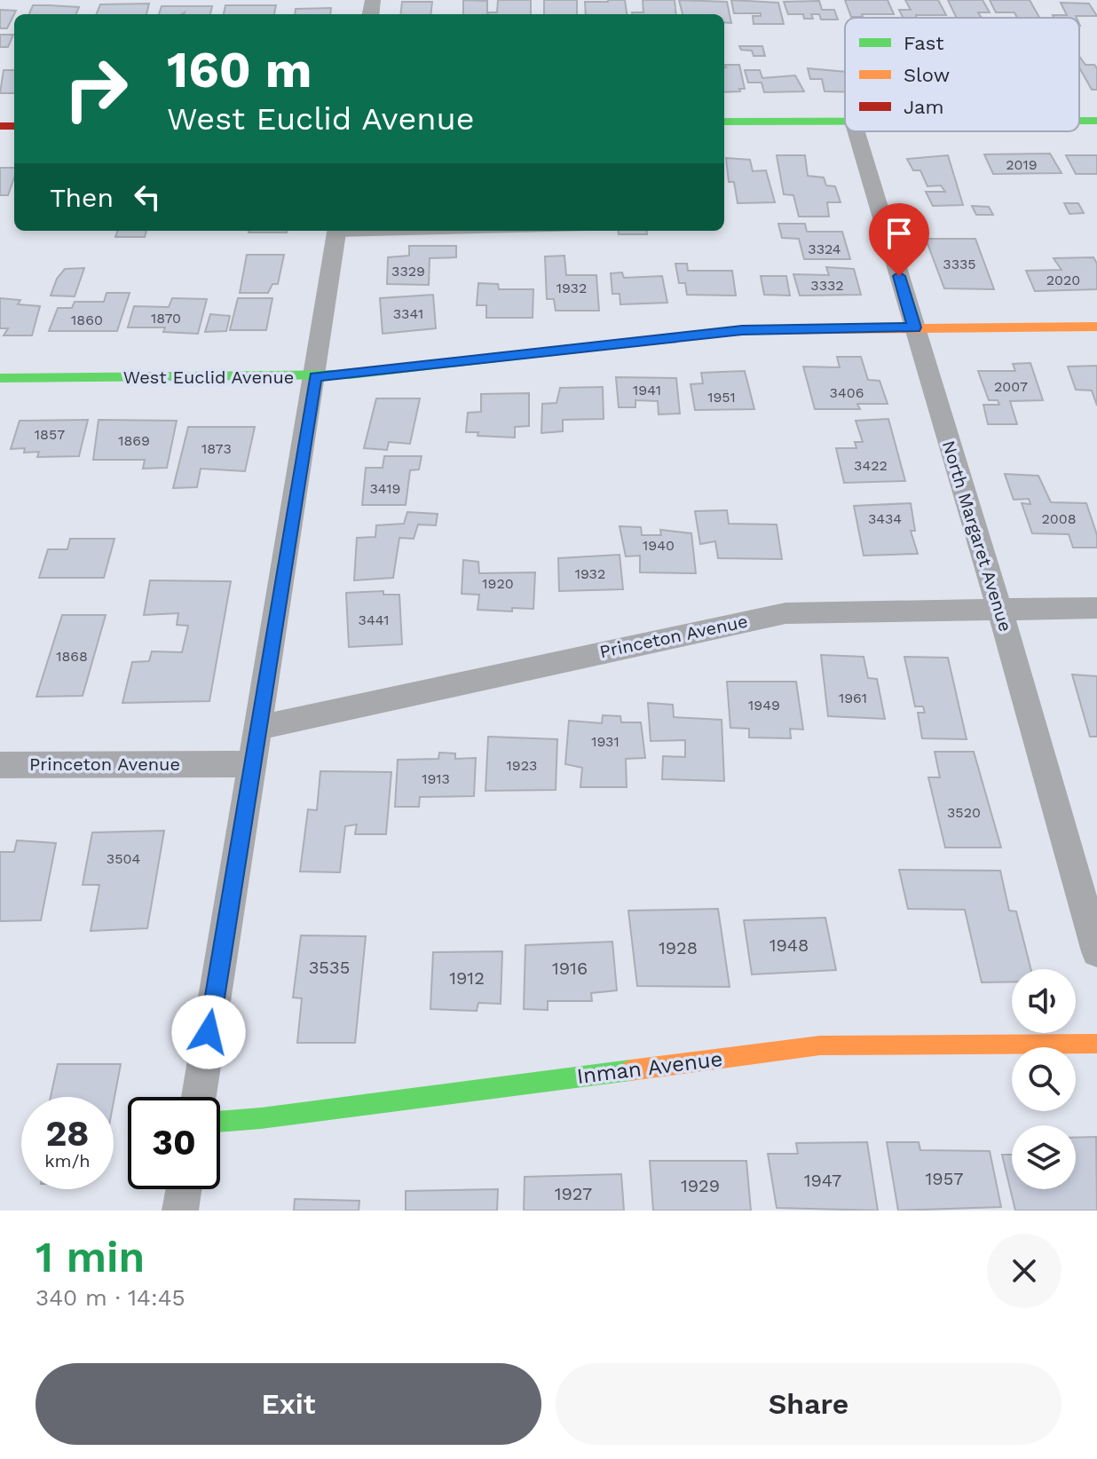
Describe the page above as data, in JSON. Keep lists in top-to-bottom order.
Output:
{
  "streets": {
    "street": [
      "West Euclid Avenue",
      "North Margaret Avenue",
      "Princeton Avenue",
      "Inman Avenue"
    ]
  },
  "crossings": [
    ["West Euclid Avenue", "North Margaret Avenue"],
    ["North Margaret Avenue", "Princeton Avenue"]
  ],
  "house_numbers": [
    "2019",
    "3324",
    "3335",
    "3329",
    "2020",
    "3332",
    "1932",
    "3341",
    "1870",
    "1860",
    "2007",
    "1941",
    "3406",
    "1951",
    "1857",
    "1869",
    "1873",
    "3422",
    "3419",
    "3434",
    "2008",
    "1940",
    "1932",
    "1920",
    "3441",
    "1868",
    "1961",
    "1949",
    "1931",
    "1923",
    "1913",
    "3520",
    "3504",
    "1948",
    "1928",
    "3535",
    "1916",
    "1912",
    "1957",
    "1947",
    "1929",
    "1927"
  ],
  "legend": ["Fast", "Slow", "Jam"],
  "page": {
    "turn": ["160 m", "West Euclid Avenue"],
    "then": "Then",
    "speed": "28 km/h",
    "limit": "30",
    "heading": ["1 min", "340 m · 14:45"],
    "buttons": ["Exit", "Share"]
  }
}
